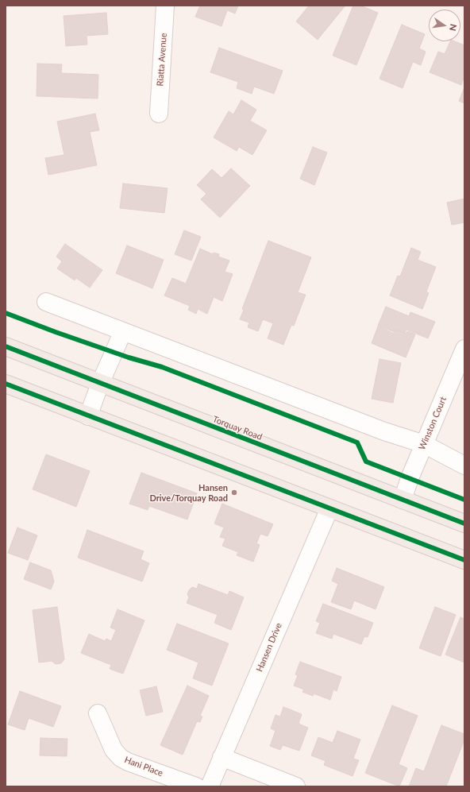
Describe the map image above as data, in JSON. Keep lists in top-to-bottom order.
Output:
{
  "streets": {
    "main road": ["Torquay Road"],
    "street": [
      "Riatta Avenue",
      "Winston Court",
      "Hansen Drive",
      "Hani Place"
    ]
  },
  "crossings": [
    ["Winston Court", "Torquay Road"]
  ],
  "places": ["Hansen Drive/Torquay Road"],
  "north": "right"
}
